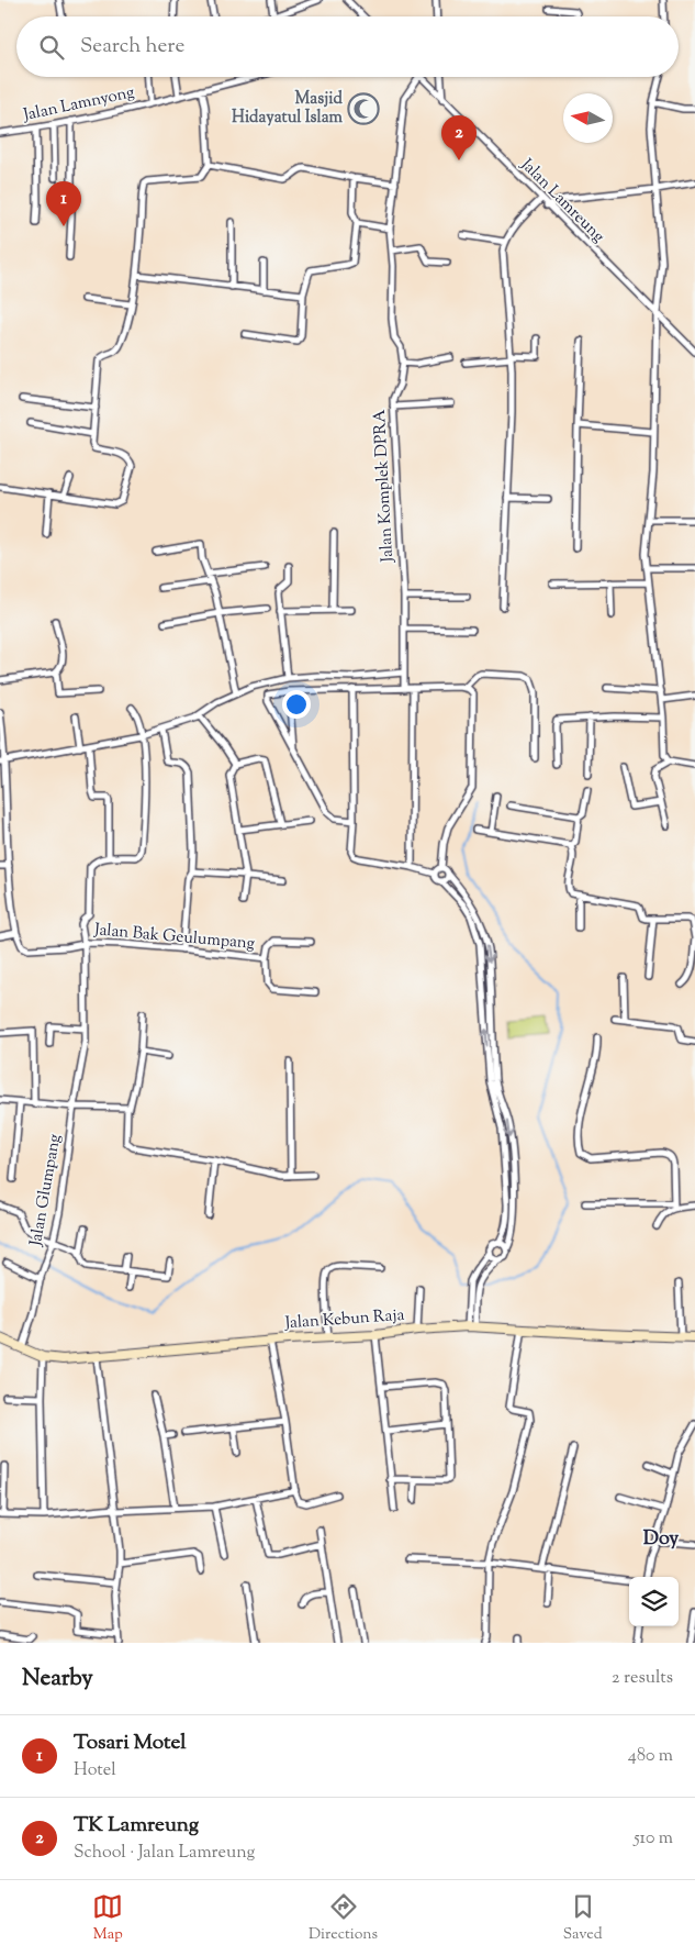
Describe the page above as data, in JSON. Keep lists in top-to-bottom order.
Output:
{
  "streets": {
    "street": [
      "Jalan Lamnyong",
      "Jalan Lamreung",
      "Jalan Komplek DPRA",
      "Jalan Bak Geulumpang",
      "Jalan Glumpang",
      "Jalan Kebun Raja"
    ]
  },
  "crossings": [
    ["Jalan Bak Geulumpang", "Jalan Glumpang"],
    ["Jalan Glumpang", "Jalan Kebun Raja"]
  ],
  "districts": ["Doy"],
  "places": {
    "mosque": ["Masjid Hidayatul Islam"]
  },
  "north": "left",
  "page": {
    "search": "Search here",
    "pins": ["2", "1"],
    "heading": ["Nearby", "2 results"],
    "list": [
      {
        "mark": "1",
        "name": "Tosari Motel",
        "note": "Hotel",
        "value": "480 m"
      },
      {
        "mark": "2",
        "name": "TK Lamreung",
        "note": "School · Jalan Lamreung",
        "value": "510 m"
      }
    ],
    "nav": ["Map", "Directions", "Saved"]
  }
}
